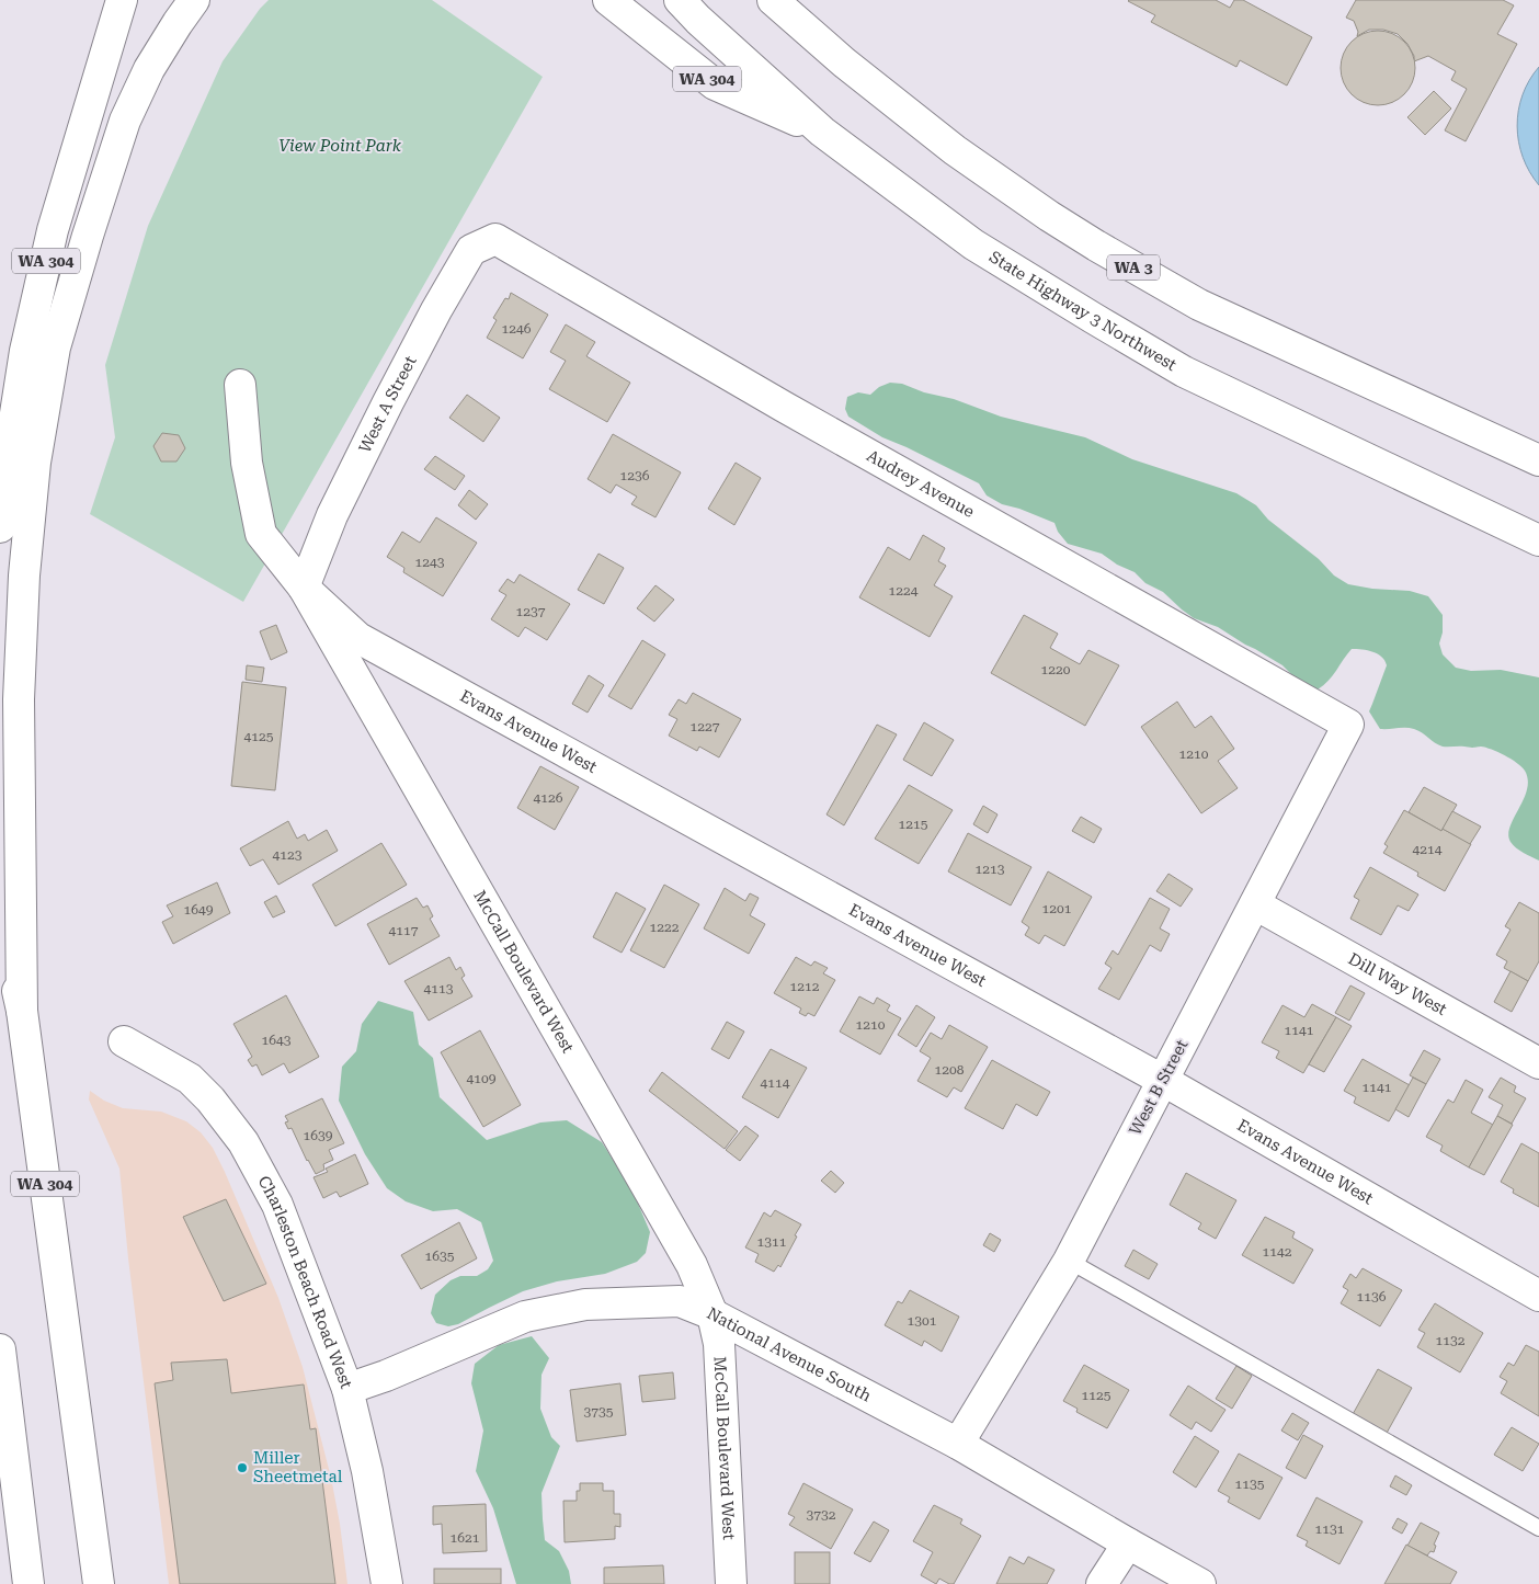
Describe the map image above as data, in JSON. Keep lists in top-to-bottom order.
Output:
{
  "streets": {
    "main road": [
      "WA 304",
      "WA 3",
      "State Highway 3 Northwest",
      "West A Street",
      "Audrey Avenue",
      "Evans Avenue West",
      "McCall Boulevard West",
      "Dill Way West",
      "West B Street",
      "Charleston Beach Road West",
      "National Avenue South"
    ]
  },
  "crossings": [
    ["WA 304", "State Highway 3 Northwest"],
    ["West A Street", "Audrey Avenue"],
    ["West A Street", "Evans Avenue West"],
    ["West A Street", "McCall Boulevard West"],
    ["Audrey Avenue", "West B Street"],
    ["Evans Avenue West", "McCall Boulevard West"],
    ["Evans Avenue West", "West B Street"],
    ["McCall Boulevard West", "National Avenue South"],
    ["Dill Way West", "West B Street"],
    ["West B Street", "National Avenue South"],
    ["Charleston Beach Road West", "National Avenue South"]
  ],
  "parks": ["View Point Park"],
  "places": ["Miller Sheetmetal"],
  "house_numbers": [
    "1246",
    "1236",
    "1243",
    "1224",
    "1237",
    "1220",
    "1227",
    "4125",
    "1210",
    "4126",
    "1215",
    "4214",
    "4123",
    "1213",
    "1201",
    "1649",
    "1222",
    "4117",
    "1212",
    "4113",
    "1210",
    "1141",
    "1643",
    "1208",
    "4109",
    "4114",
    "1141",
    "1639",
    "1311",
    "1142",
    "1635",
    "1136",
    "1301",
    "1132",
    "1125",
    "3735",
    "1135",
    "3732",
    "1131",
    "1621"
  ]
}
